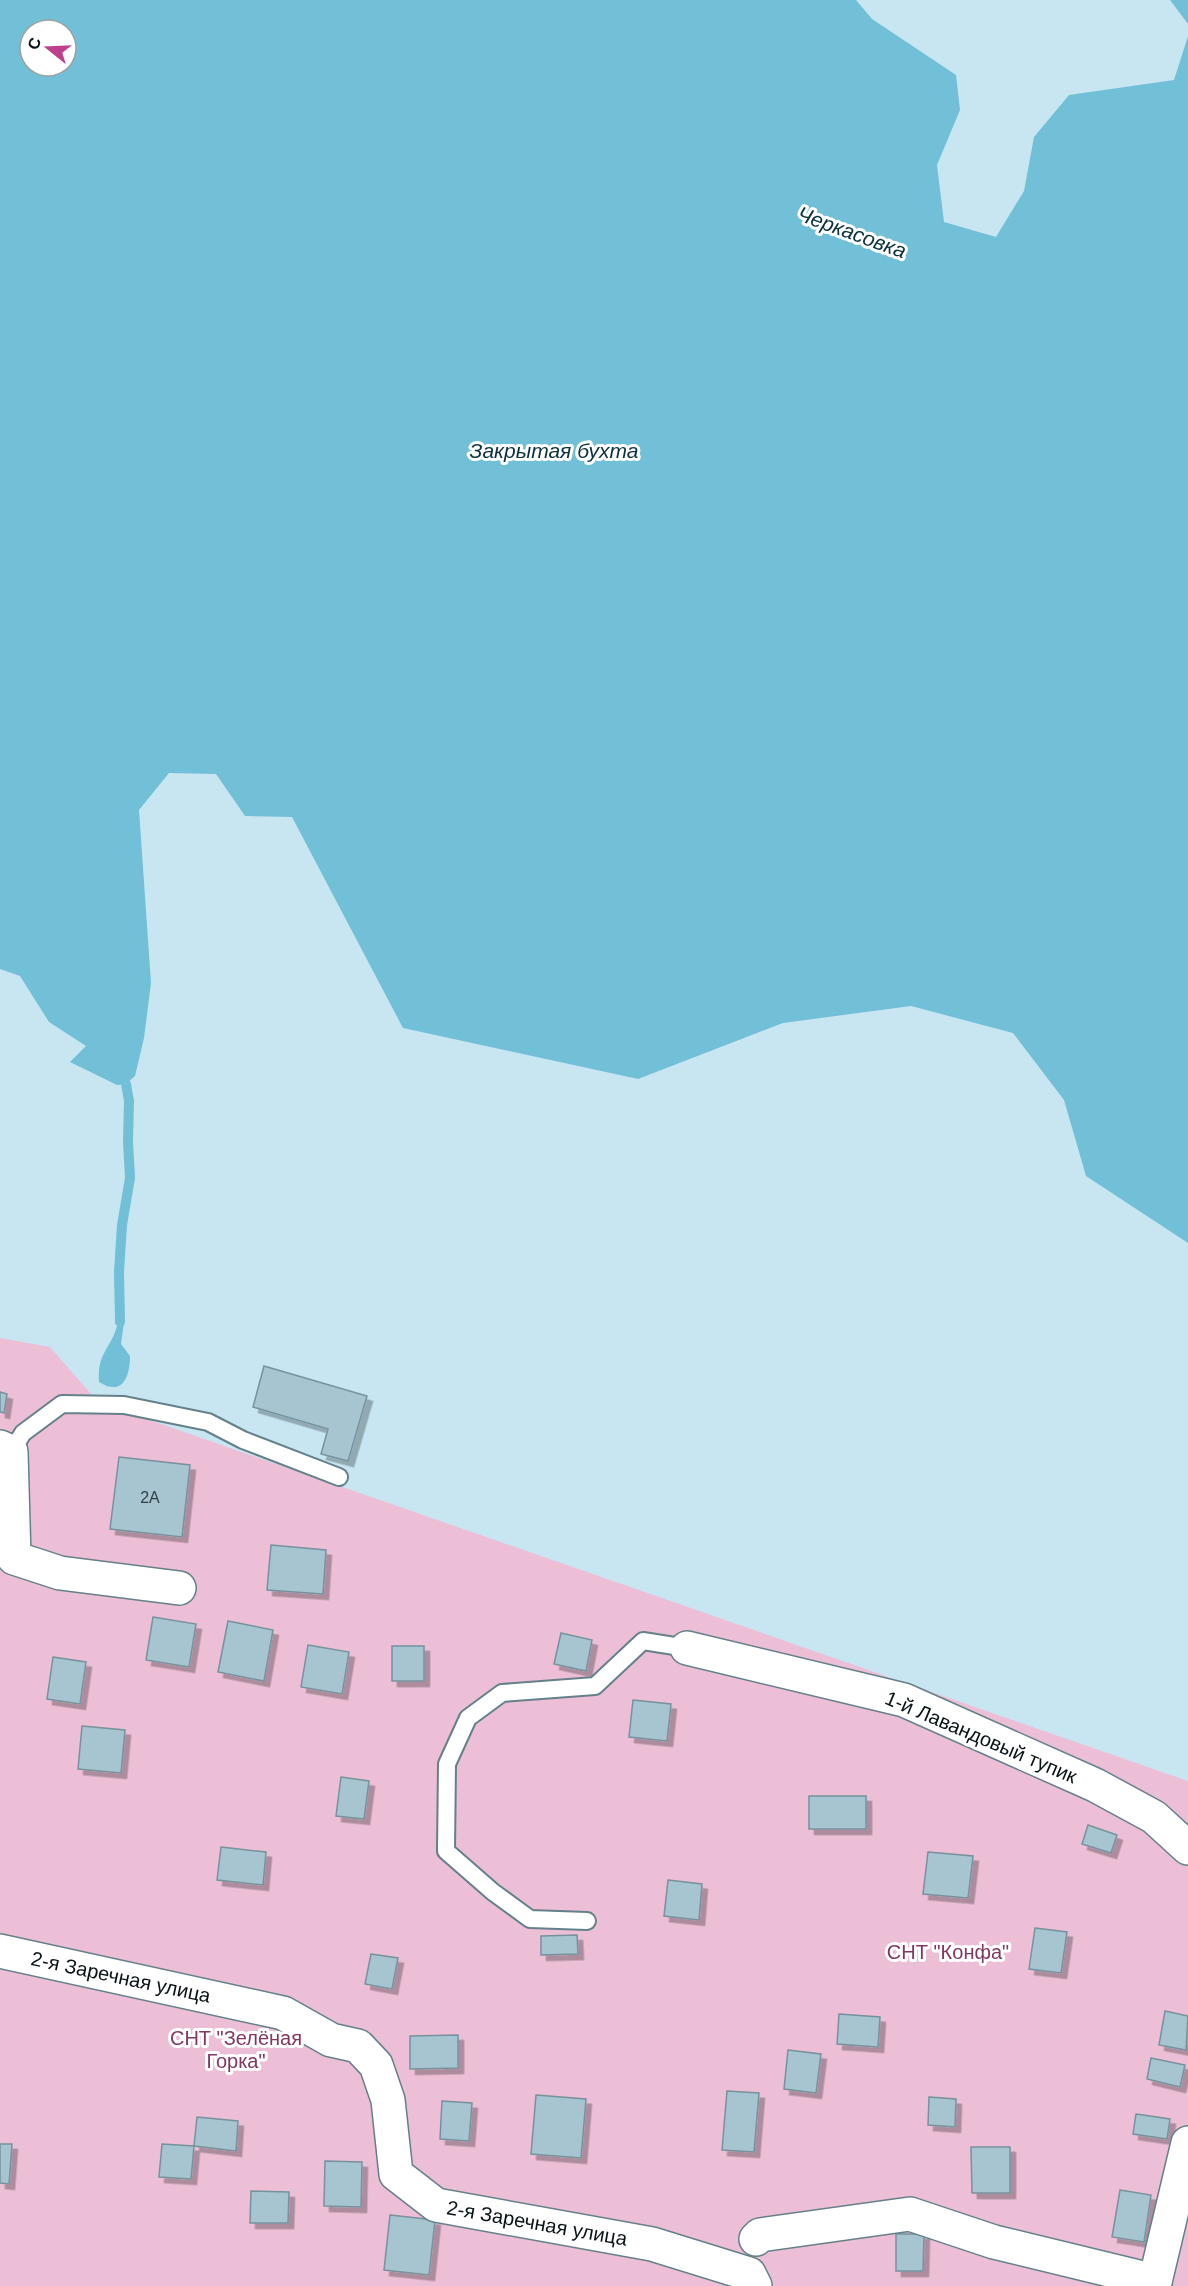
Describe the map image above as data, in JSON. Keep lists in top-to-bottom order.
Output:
{
  "streets": {
    "street": ["1-й Лавандовый тупик", "2-я Заречная улица"]
  },
  "water": ["Черкасовка", "Закрытая бухта"],
  "parks": ["СНТ \"Конфа\"", "СНТ \"Зелёная Горка\""],
  "house_numbers": ["2А"],
  "north": "left"
}
